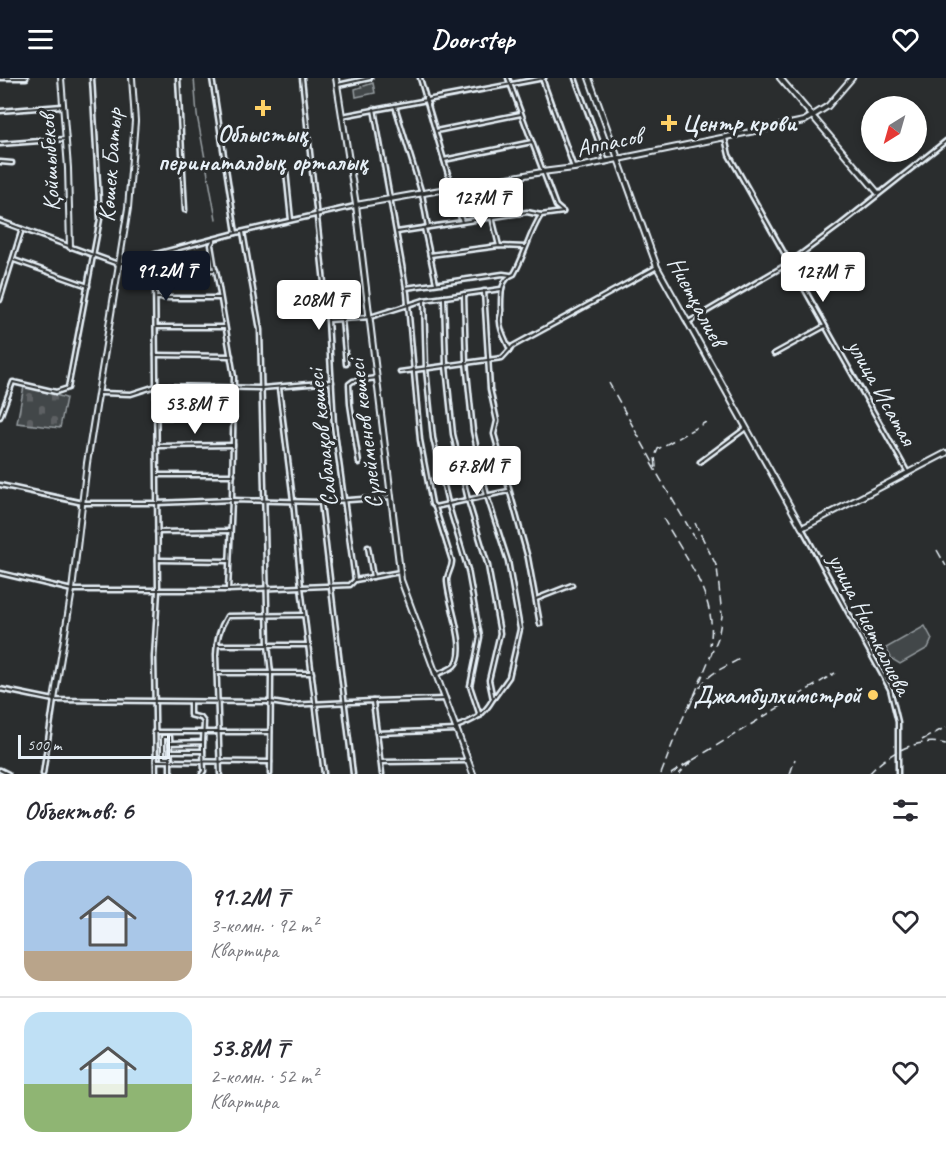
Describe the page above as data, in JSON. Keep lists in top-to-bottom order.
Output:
{
  "streets": {
    "street": [
      "Аппасов",
      "Қойшыбеков",
      "Көшек Батыр",
      "Ниетқалиев",
      "улица Исатая",
      "Сүлейменов көшесі",
      "Сабалақов көшесі",
      "улица Ниеткалиева"
    ]
  },
  "crossings": [
    ["Аппасов", "Ниетқалиев"],
    ["Аппасов", "улица Исатая"],
    ["Аппасов", "Сүлейменов көшесі"],
    ["Ниетқалиев", "улица Ниеткалиева"]
  ],
  "places": {
    "health": ["Облыстық перинаталдық орталық", "Центр крови"],
    "other": ["Джамбулхимстрой"]
  },
  "scale_bar": "500 m",
  "north": "bottom left",
  "page": {
    "header": "Doorstep",
    "price": [
      "127M ₸",
      "91.2M ₸",
      "127M ₸",
      "208M ₸",
      "53.8M ₸",
      "67.8M ₸"
    ],
    "scale": "500 m",
    "heading": "Объектов: 6",
    "list": [
      {
        "name": "91.2M ₸",
        "note": "3-комн. · 92 m² · Квартира"
      },
      {
        "name": "53.8M ₸",
        "note": "2-комн. · 52 m² · Квартира"
      }
    ]
  }
}
